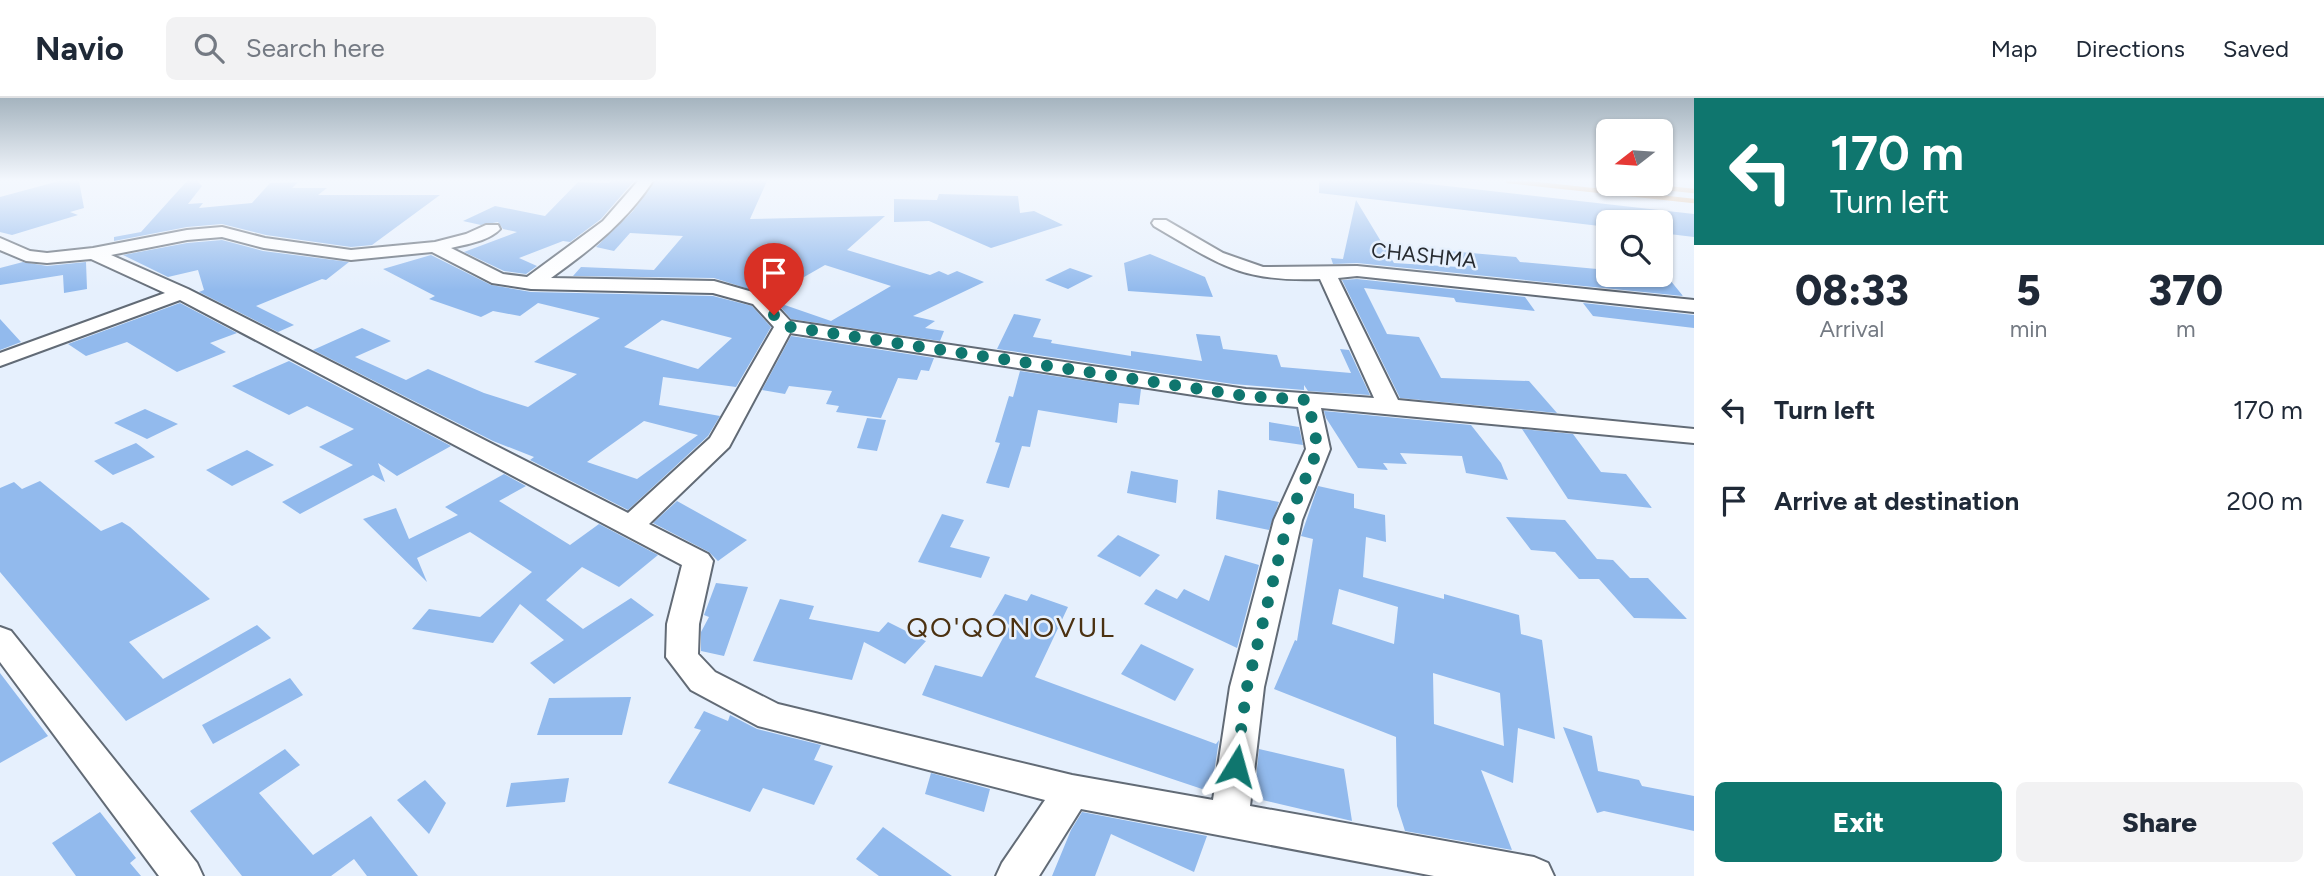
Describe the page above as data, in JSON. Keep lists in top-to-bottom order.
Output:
{
  "streets": {
    "street": ["CHASHMA"]
  },
  "districts": ["QO'QONOVUL"],
  "north": "left",
  "page": {
    "header": "Navio",
    "search": "Search here",
    "nav": ["Map", "Directions", "Saved"],
    "turn": ["170 m", "Turn left"],
    "eta": [
      "08:33",
      "Arrival",
      "5",
      "min",
      "370",
      "m"
    ],
    "list": [
      {
        "name": "Turn left",
        "value": "170 m"
      },
      {
        "name": "Arrive at destination",
        "value": "200 m"
      }
    ],
    "buttons": ["Exit", "Share"]
  }
}
